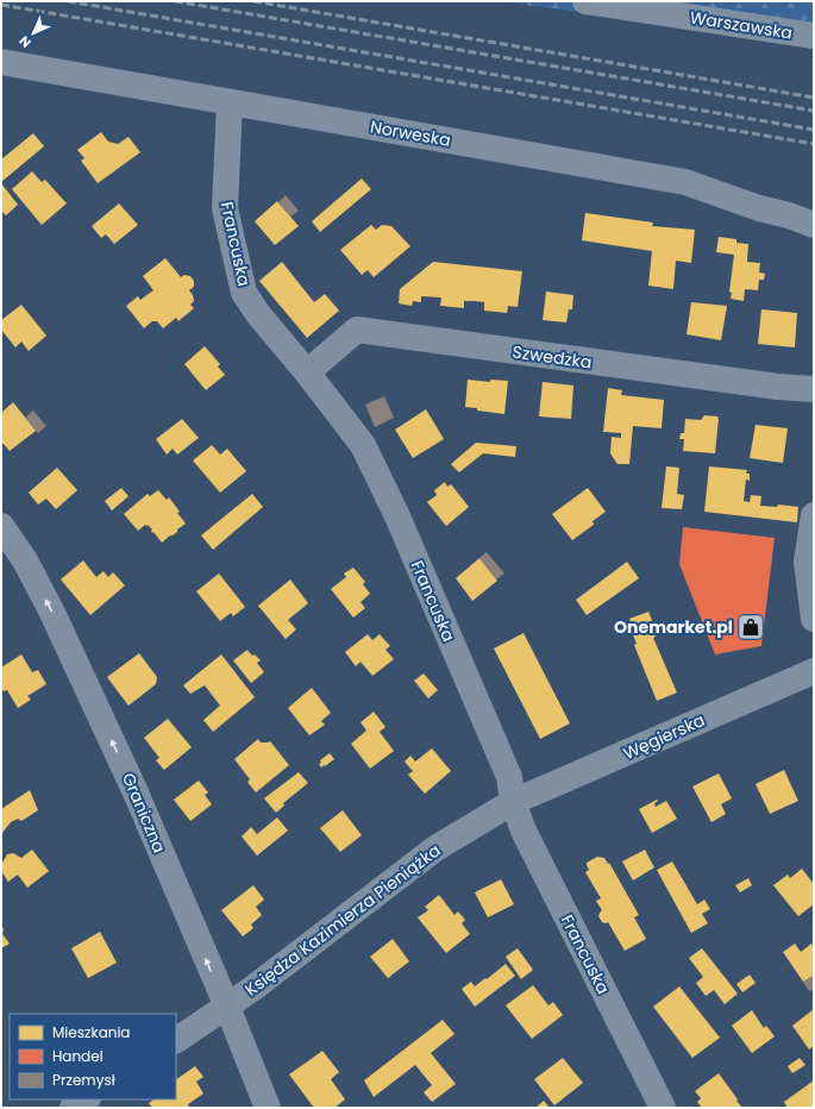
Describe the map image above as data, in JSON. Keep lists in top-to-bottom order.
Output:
{
  "streets": {
    "street": [
      "Warszawska",
      "Norweska",
      "Francuska",
      "Szwedzka",
      "Węgierska",
      "Graniczna",
      "Księdza Kazimierza Pieniążka"
    ]
  },
  "crossings": [
    ["Norweska", "Francuska"],
    ["Francuska", "Szwedzka"],
    ["Francuska", "Węgierska"],
    ["Francuska", "Księdza Kazimierza Pieniążka"],
    ["Węgierska", "Księdza Kazimierza Pieniążka"],
    ["Graniczna", "Księdza Kazimierza Pieniążka"]
  ],
  "one_way": ["Graniczna"],
  "places": {
    "shop": ["Onemarket.pl"]
  },
  "legend": ["Mieszkania", "Handel", "Przemysł"],
  "north": "bottom left"
}
